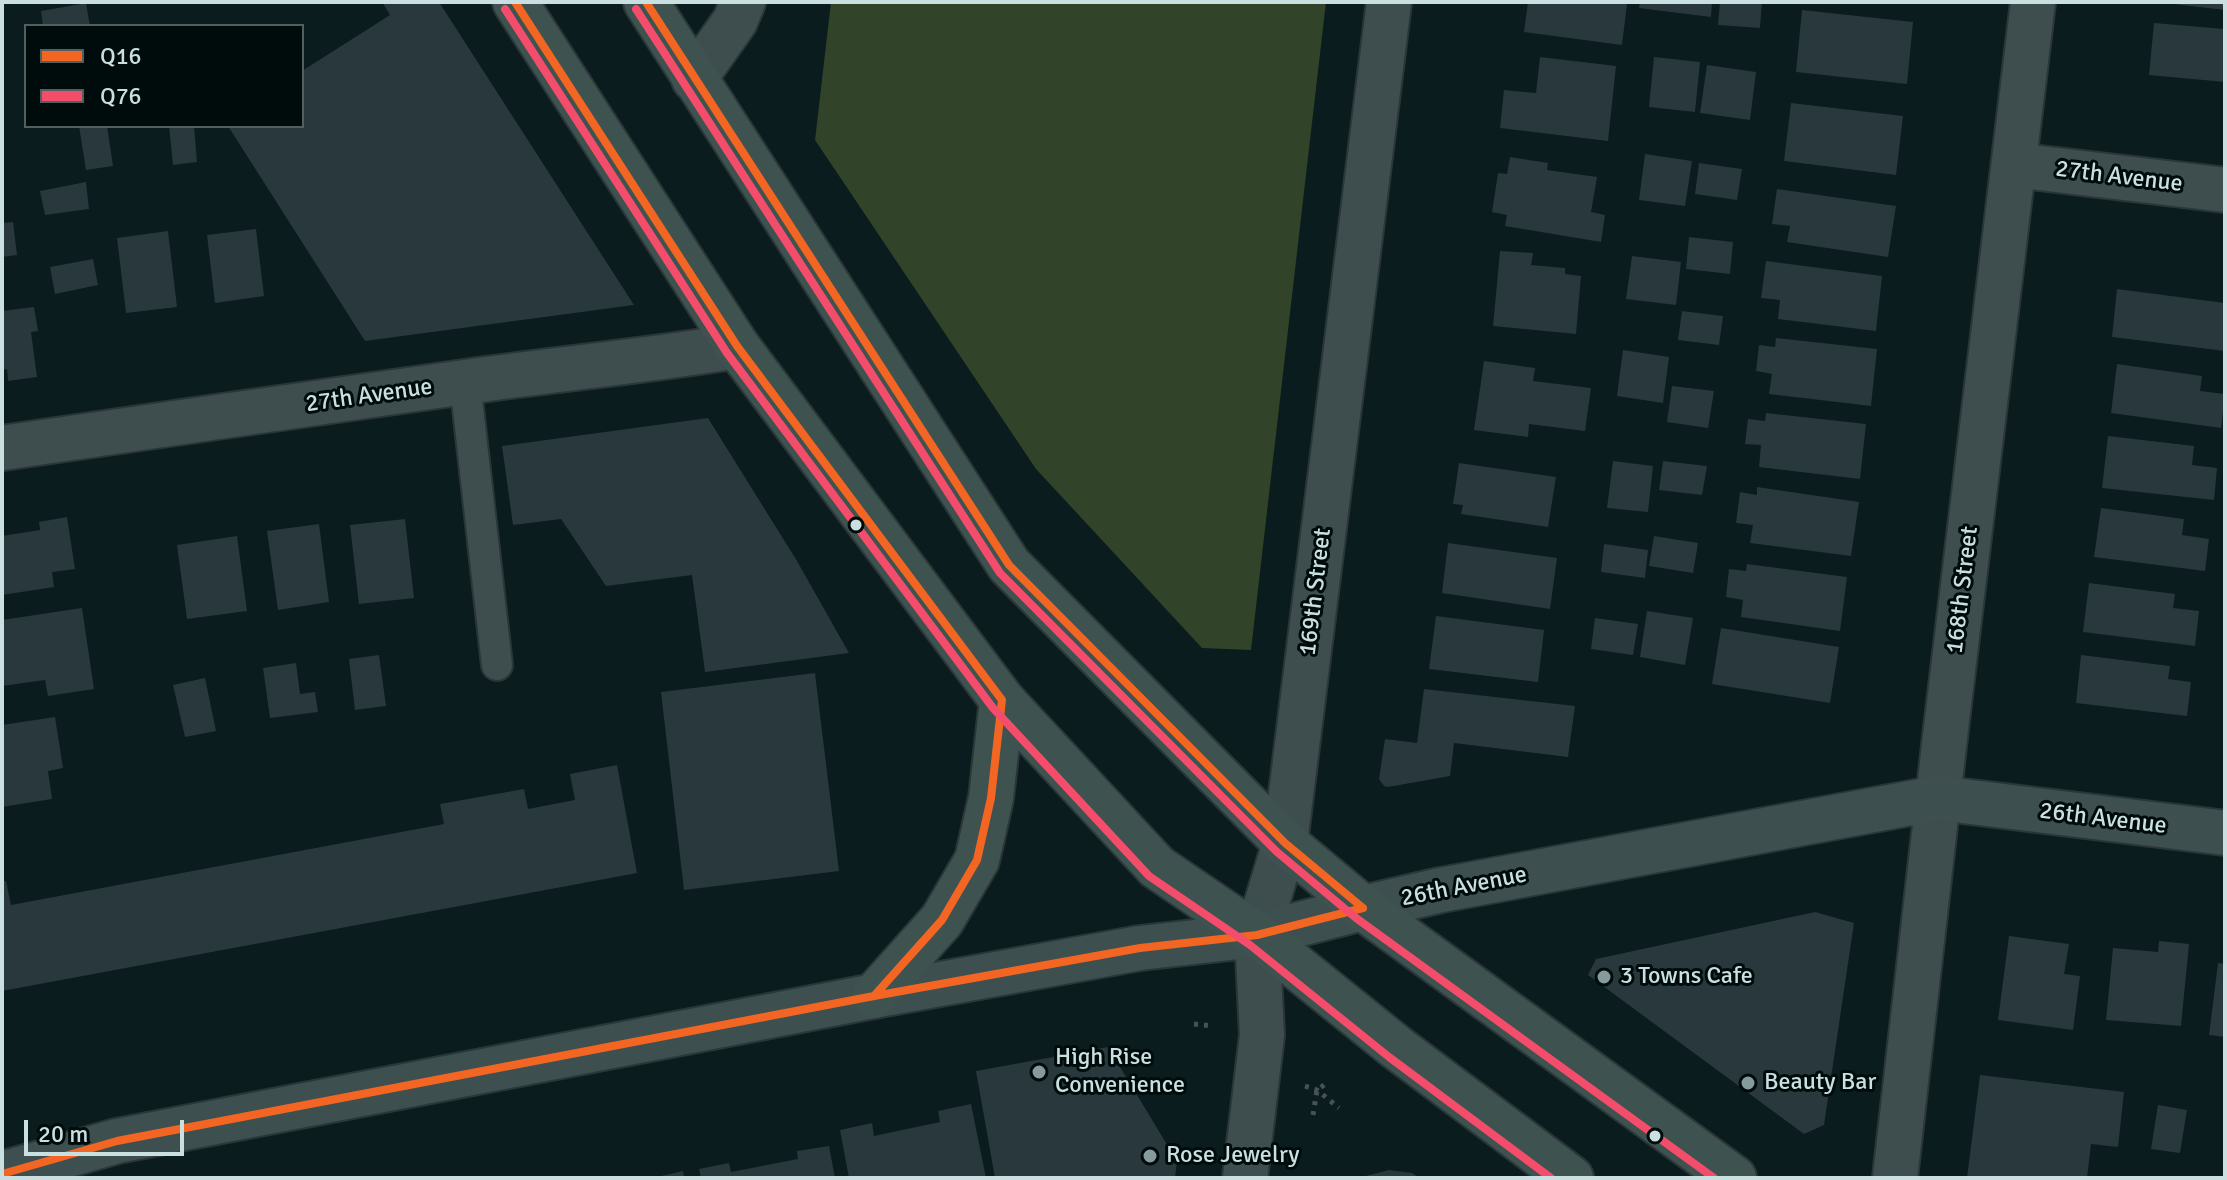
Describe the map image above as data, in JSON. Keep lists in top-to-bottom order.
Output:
{
  "streets": {
    "street": [
      "27th Avenue",
      "168th Street",
      "169th Street",
      "26th Avenue"
    ]
  },
  "crossings": [
    ["27th Avenue", "168th Street"],
    ["168th Street", "26th Avenue"],
    ["169th Street", "26th Avenue"]
  ],
  "places": [
    "3 Towns Cafe",
    "High Rise Convenience",
    "Beauty Bar",
    "Rose Jewelry"
  ],
  "lines": ["transit line Q16", "transit line Q76"],
  "legend": ["Q16", "Q76"],
  "scale_bar": "20 m"
}
